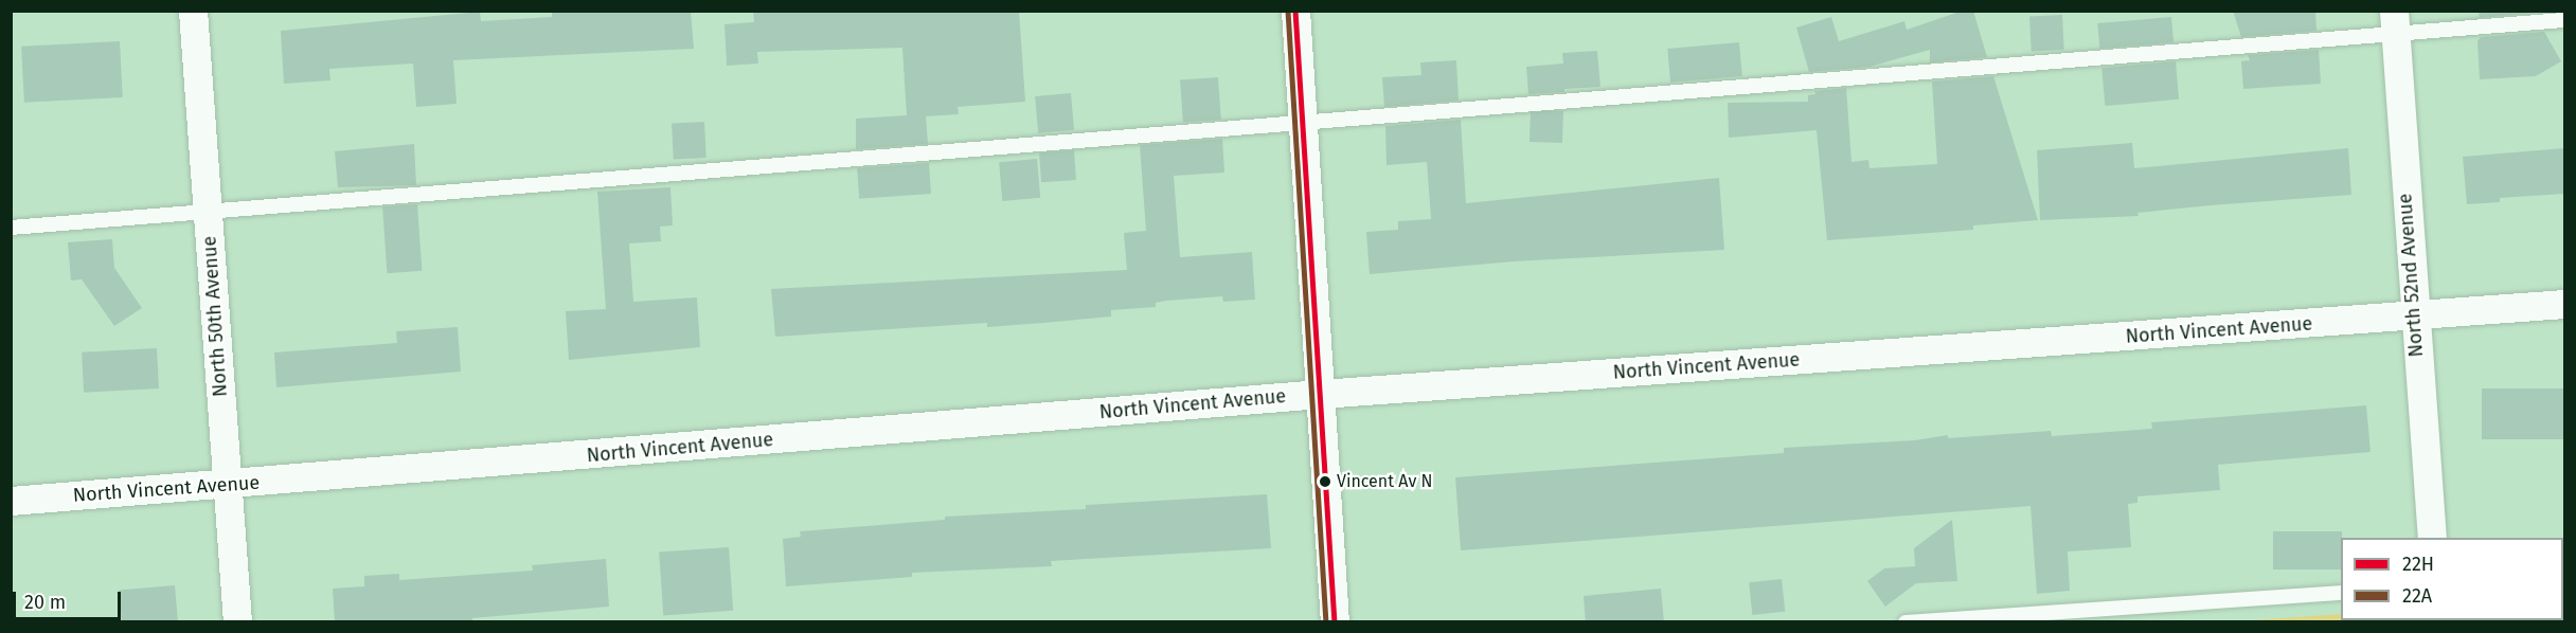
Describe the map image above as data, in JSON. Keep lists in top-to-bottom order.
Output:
{
  "streets": {
    "street": ["North 52nd Avenue", "North 50th Avenue", "North Vincent Avenue"]
  },
  "crossings": [
    ["North 52nd Avenue", "North Vincent Avenue"],
    ["North 50th Avenue", "North Vincent Avenue"]
  ],
  "places": ["Vincent Av N"],
  "lines": ["transit line 22H", "transit line 22A"],
  "legend": ["22H", "22A"],
  "scale_bar": "20 m"
}
